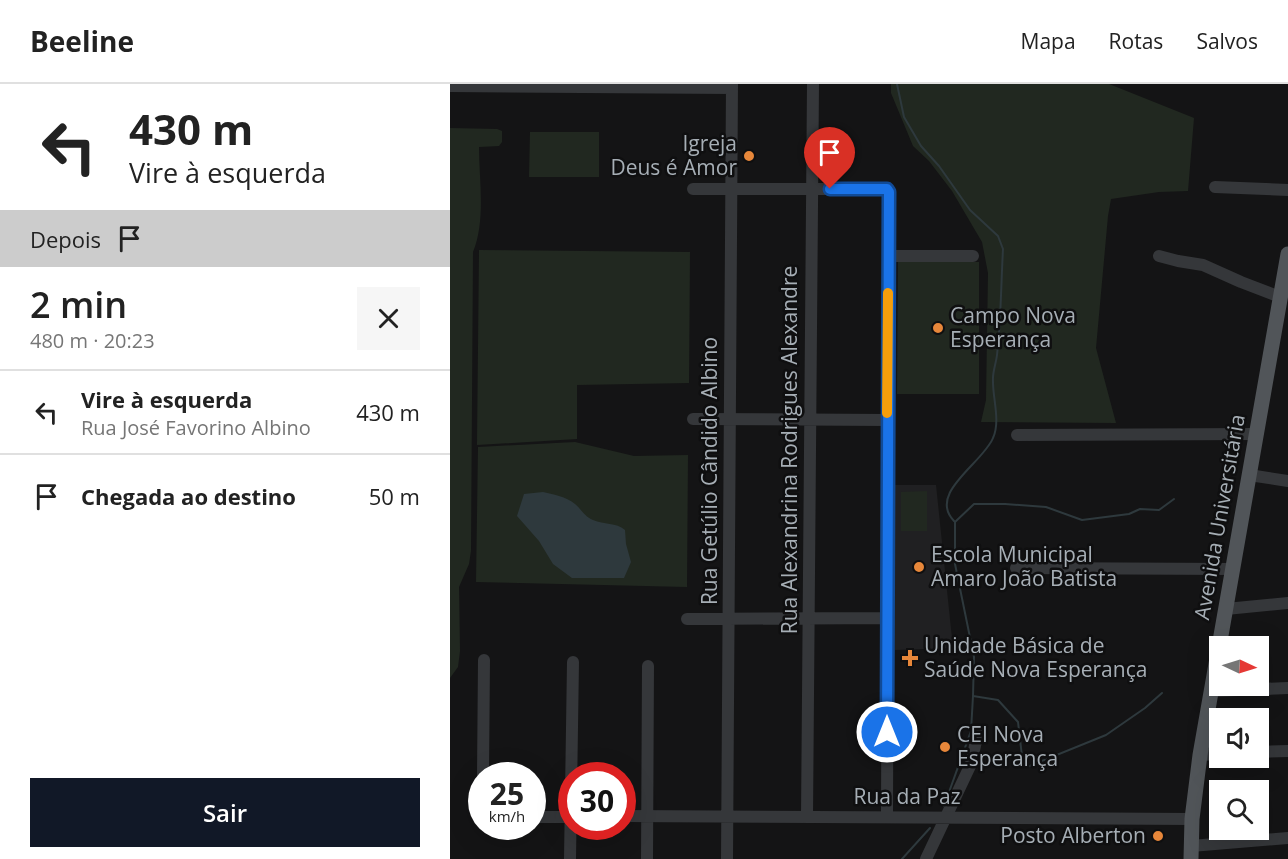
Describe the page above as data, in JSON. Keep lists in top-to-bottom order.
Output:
{
  "streets": {
    "main road": ["Avenida Universitária"],
    "street": ["Rua Alexandrina Rodrigues Alexandre", "Rua Getúlio Cândido Albino", "Rua da Paz"]
  },
  "crossings": [
    ["Rua Alexandrina Rodrigues Alexandre", "Rua da Paz"],
    ["Rua Getúlio Cândido Albino", "Rua da Paz"],
    ["Avenida Universitária", "Rua da Paz"]
  ],
  "places": {
    "other": [
      "Igreja Deus é Amor",
      "Campo Nova Esperança",
      "Escola Municipal Amaro João Batista",
      "CEI Nova Esperança",
      "Posto Alberton"
    ],
    "health": ["Unidade Básica de Saúde Nova Esperança"]
  },
  "north": "right",
  "page": {
    "header": "Beeline",
    "nav": ["Mapa", "Rotas", "Salvos"],
    "turn": ["430 m", "Vire à esquerda"],
    "then": "Depois",
    "heading": ["2 min", "480 m · 20:23"],
    "list": [
      {
        "name": "Vire à esquerda",
        "note": "Rua José Favorino Albino",
        "value": "430 m"
      },
      {
        "name": "Chegada ao destino",
        "value": "50 m"
      }
    ],
    "speed": "25 km/h",
    "limit": "30",
    "buttons": "Sair"
  }
}
